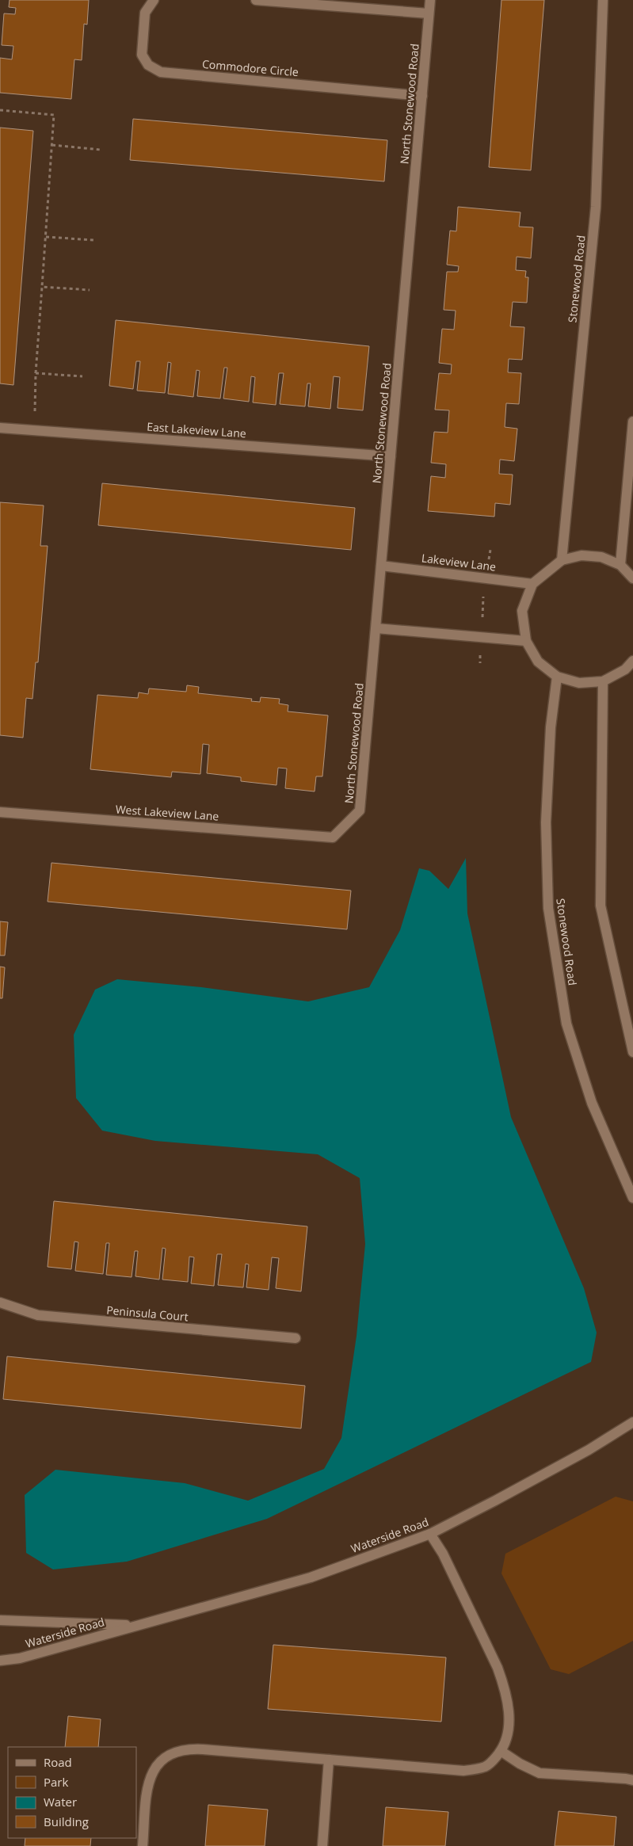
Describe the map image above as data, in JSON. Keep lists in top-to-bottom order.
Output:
{
  "streets": {
    "street": [
      "Commodore Circle",
      "North Stonewood Road",
      "Stonewood Road",
      "East Lakeview Lane",
      "Lakeview Lane",
      "West Lakeview Lane",
      "Peninsula Court",
      "Waterside Road"
    ]
  },
  "crossings": [
    ["Commodore Circle", "North Stonewood Road"],
    ["North Stonewood Road", "East Lakeview Lane"],
    ["North Stonewood Road", "Lakeview Lane"],
    ["North Stonewood Road", "West Lakeview Lane"]
  ],
  "legend": [
    "Road",
    "Park",
    "Water",
    "Building"
  ]
}
